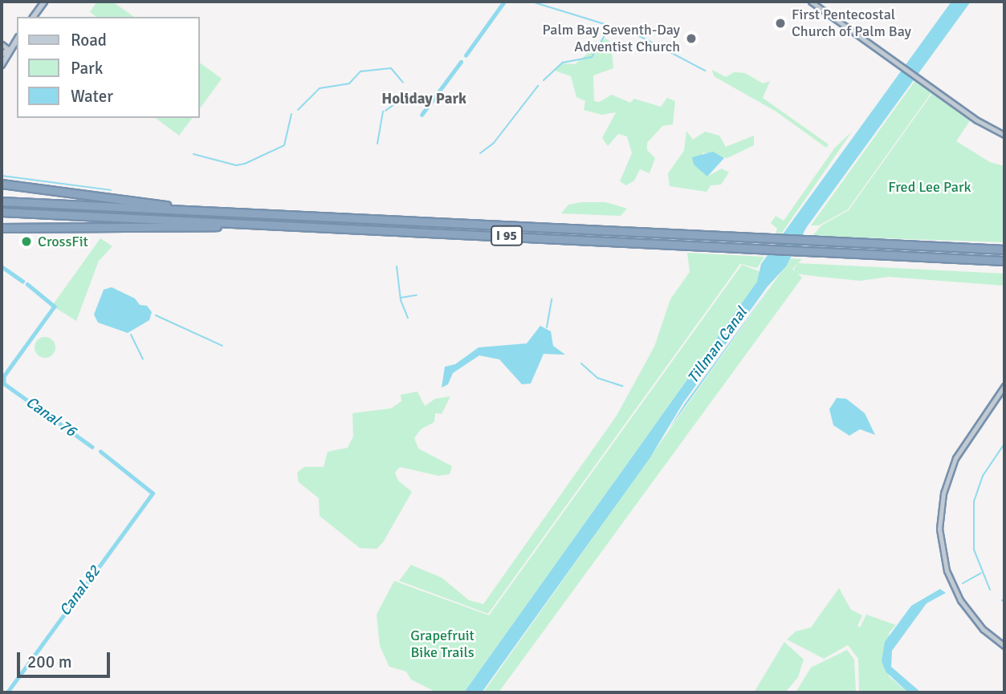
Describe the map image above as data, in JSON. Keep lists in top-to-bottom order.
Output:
{
  "streets": {
    "highway": ["I 95"]
  },
  "districts": ["Holiday Park"],
  "water": ["Tillman Canal", "Canal 76", "Canal 82"],
  "parks": ["Fred Lee Park", "Grapefruit Bike Trails"],
  "places": ["First Pentecostal Church of Palm Bay", "Palm Bay Seventh-Day Adventist Church", "CrossFit"],
  "legend": ["Road", "Park", "Water"],
  "scale_bar": "200 m"
}
